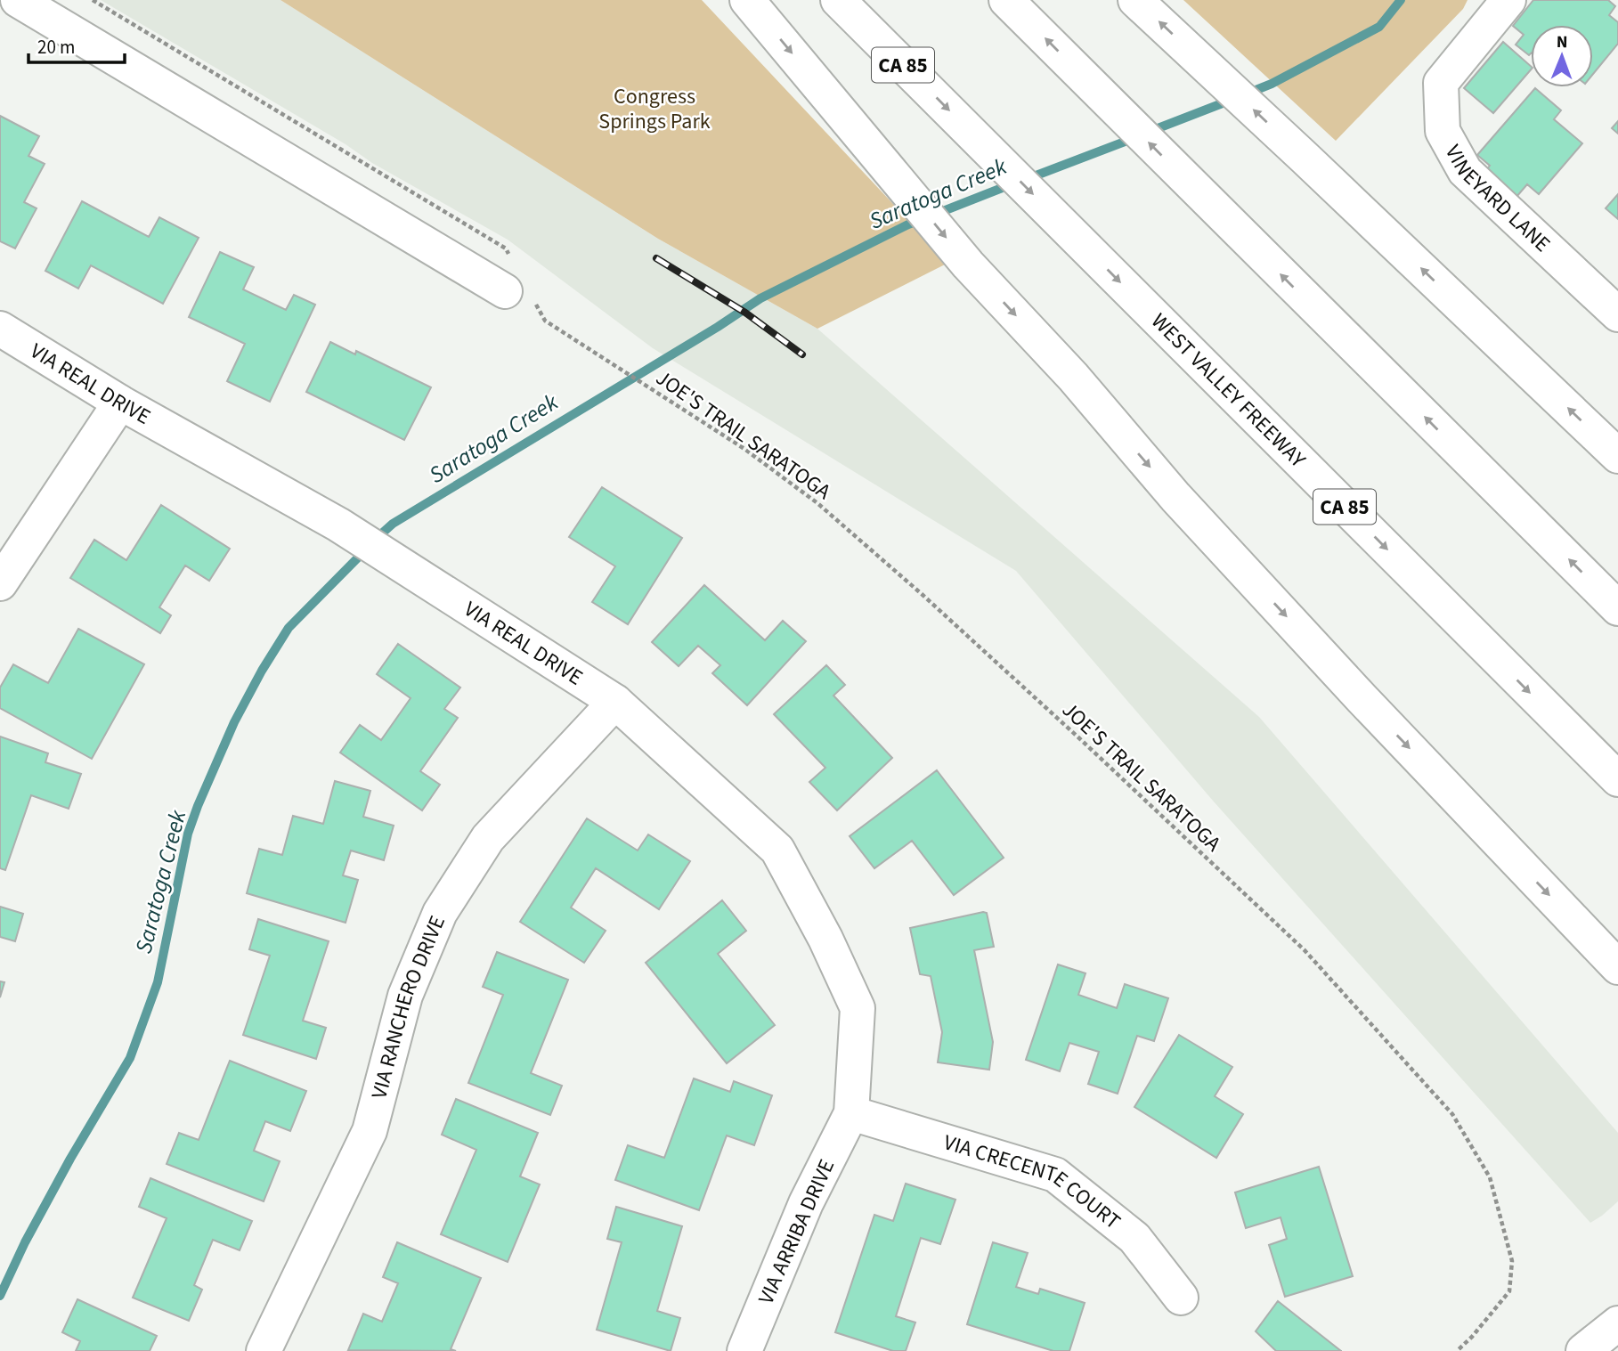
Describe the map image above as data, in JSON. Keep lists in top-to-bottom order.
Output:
{
  "streets": {
    "main road": [
      "CA 85",
      "VINEYARD LANE",
      "VIA REAL DRIVE",
      "WEST VALLEY FREEWAY",
      "VIA RANCHERO DRIVE",
      "VIA CRECENTE COURT",
      "VIA ARRIBA DRIVE"
    ],
    "path": ["JOE'S TRAIL SARATOGA"]
  },
  "crossings": [
    ["VIA REAL DRIVE", "VIA RANCHERO DRIVE"],
    ["VIA REAL DRIVE", "VIA CRECENTE COURT"],
    ["VIA REAL DRIVE", "VIA ARRIBA DRIVE"],
    ["VIA CRECENTE COURT", "VIA ARRIBA DRIVE"]
  ],
  "water": ["Saratoga Creek"],
  "parks": ["Congress Springs Park"],
  "scale_bar": "20 m",
  "north": "top"
}
